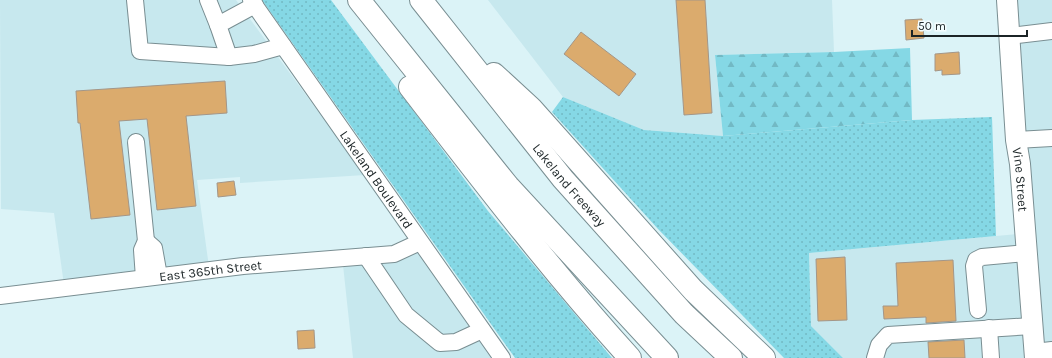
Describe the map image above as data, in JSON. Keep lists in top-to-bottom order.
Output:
{
  "streets": {
    "highway": ["Lakeland Freeway"],
    "main road": ["Vine Street"],
    "street": ["Lakeland Boulevard", "East 365th Street"]
  },
  "crossings": [
    ["Lakeland Boulevard", "East 365th Street"]
  ],
  "scale_bar": "50 m"
}
